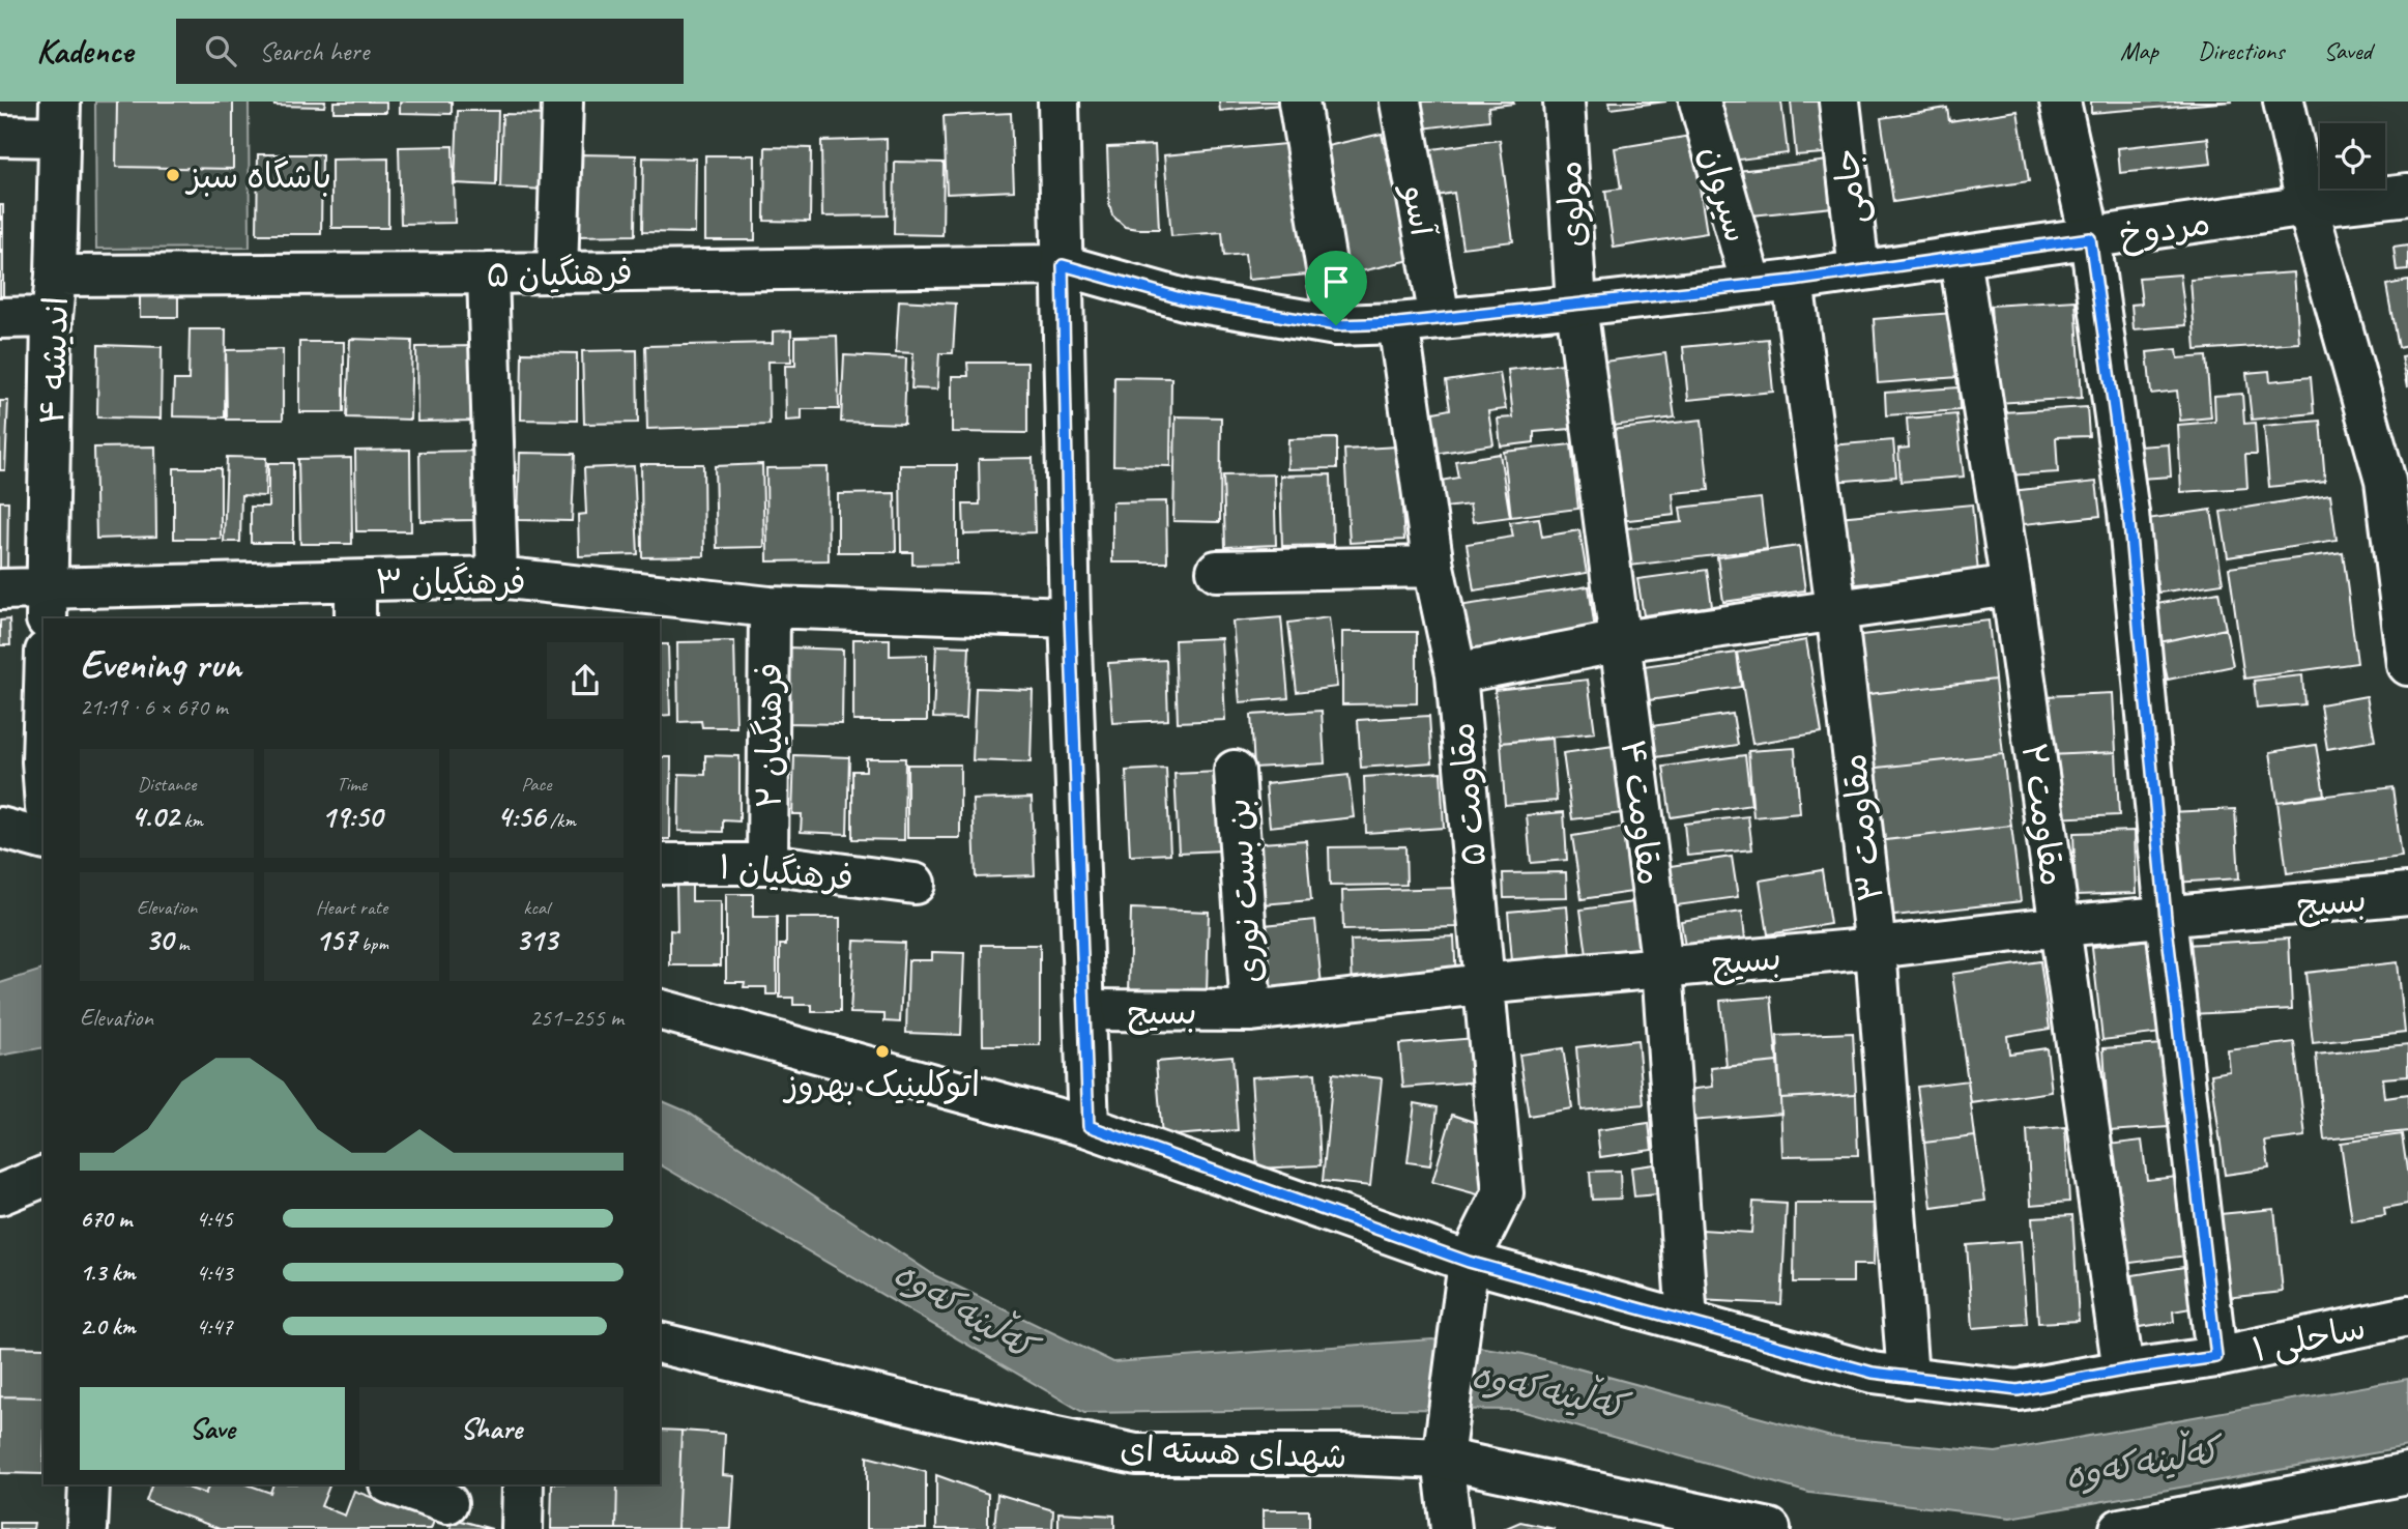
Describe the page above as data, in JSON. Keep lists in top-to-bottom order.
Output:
{
  "streets": {
    "street": [
      "جامی",
      "سیروان",
      "مولوی",
      "آسو",
      "مردوخ",
      "فرهنگیان ۵",
      "اندیشه ۴",
      "فرهنگیان ۳",
      "فرهنگیان ۲",
      "مقاومت ۵",
      "مقاومت ۴",
      "مقاومت ۲",
      "مقاومت ۳",
      "فرهنگیان ۱",
      "بن بست نوری",
      "بسیج",
      "ساحلی ۱",
      "شهدای هسته ای"
    ]
  },
  "crossings": [
    ["جامی", "مردوخ"],
    ["سیروان", "مردوخ"],
    ["مولوی", "مردوخ"],
    ["مولوی", "مقاومت ۴"],
    ["آسو", "مردوخ"],
    ["مردوخ", "فرهنگیان ۵"],
    ["مردوخ", "مقاومت ۵"],
    ["مردوخ", "مقاومت ۴"],
    ["مردوخ", "مقاومت ۲"],
    ["مردوخ", "مقاومت ۳"],
    ["فرهنگیان ۵", "اندیشه ۴"],
    ["اندیشه ۴", "فرهنگیان ۳"],
    ["فرهنگیان ۳", "فرهنگیان ۲"],
    ["فرهنگیان ۲", "فرهنگیان ۱"],
    ["مقاومت ۵", "بسیج"],
    ["مقاومت ۵", "ساحلی ۱"],
    ["مقاومت ۵", "شهدای هسته ای"],
    ["مقاومت ۴", "بسیج"],
    ["مقاومت ۴", "ساحلی ۱"],
    ["مقاومت ۲", "بسیج"],
    ["مقاومت ۲", "ساحلی ۱"],
    ["مقاومت ۳", "بسیج"],
    ["مقاومت ۳", "ساحلی ۱"],
    ["بن بست نوری", "بسیج"]
  ],
  "water": ["کەڵینەکەوە"],
  "places": ["باشگاه سبز", "اتوکلینیک بهروز"],
  "page": {
    "header": "Kadence",
    "search": "Search here",
    "nav": ["Map", "Directions", "Saved"],
    "heading": ["Evening run", "21:19 · 6 × 670 m"],
    "stats": [
      ["Distance", "4.02 km"],
      ["Time", "19:50"],
      ["Pace", "4:56 /km"],
      ["Elevation", "30 m"],
      ["Heart rate", "157 bpm"],
      ["kcal", "313"]
    ],
    "chart": ["Elevation", "251–255 m"],
    "list": [
      {
        "name": "670 m",
        "note": "4:45"
      },
      {
        "name": "1.3 km",
        "note": "4:43"
      },
      {
        "name": "2.0 km",
        "note": "4:47"
      }
    ],
    "buttons": ["Save", "Share"]
  }
}
